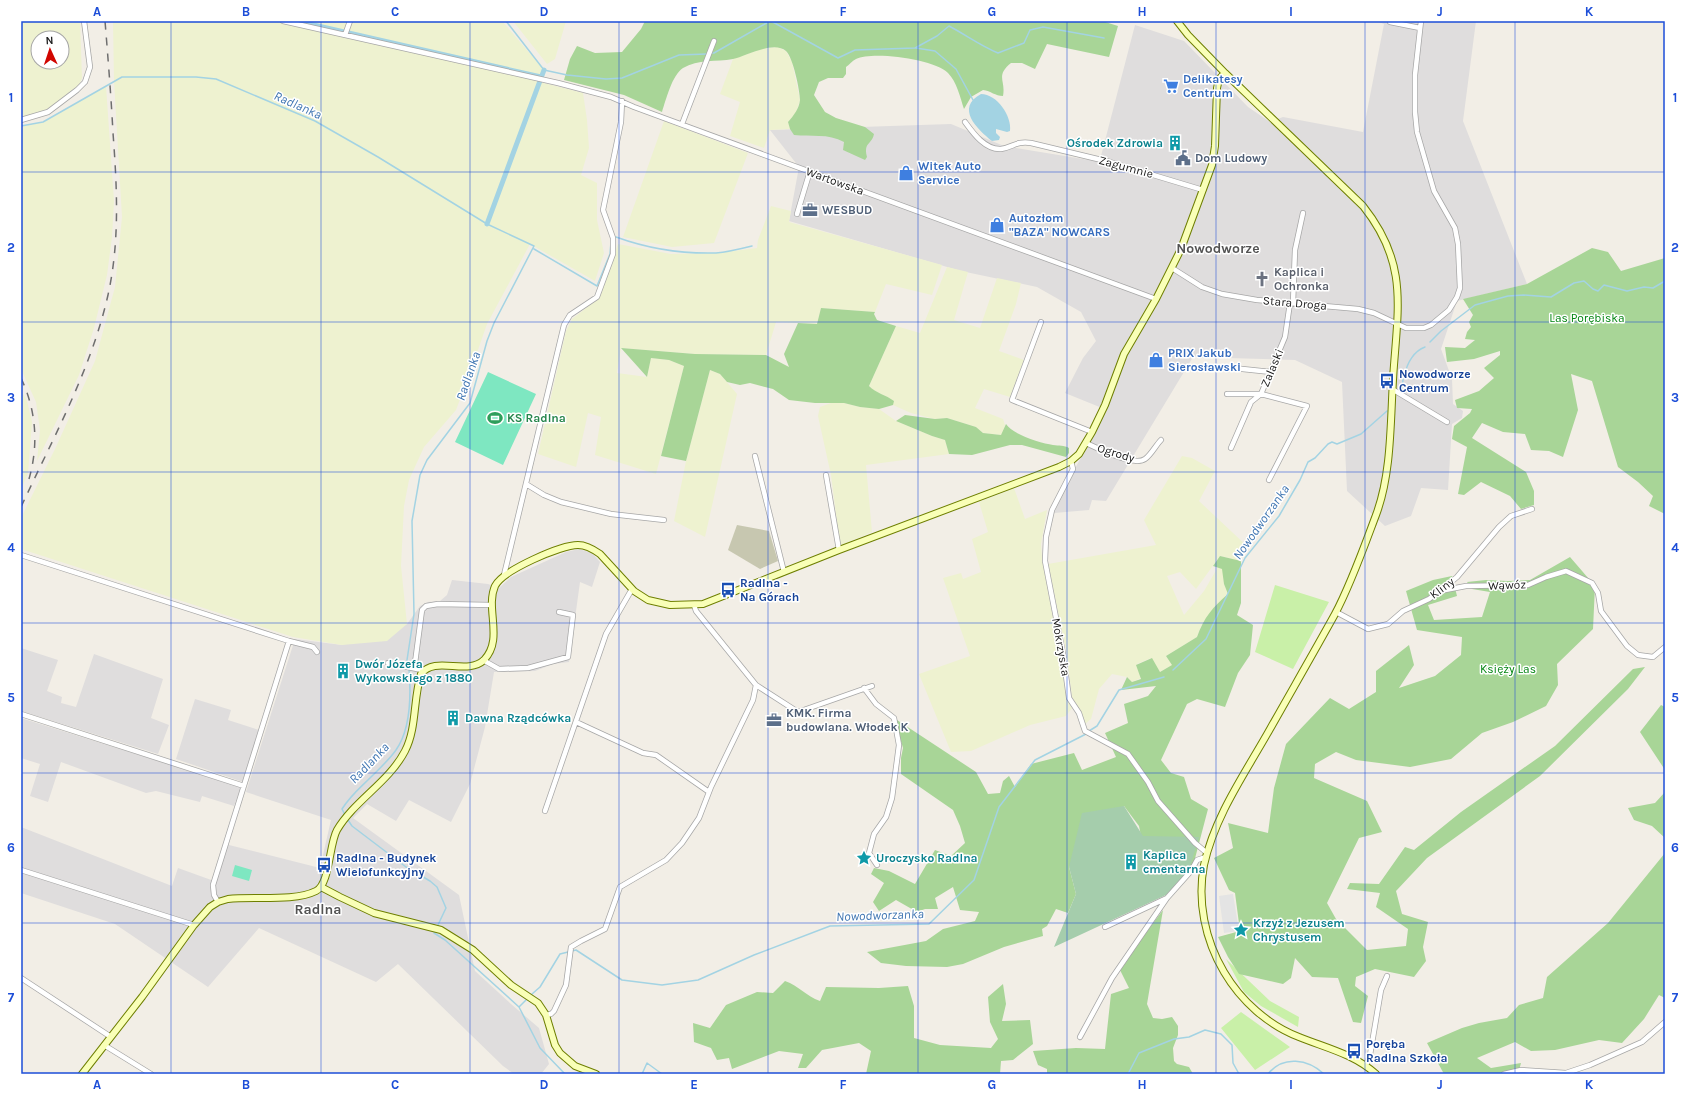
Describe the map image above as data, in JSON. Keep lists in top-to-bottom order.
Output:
{
  "streets": {
    "street": [
      "Zagumnie",
      "Wartowska",
      "Stara Droga",
      "Zalaski",
      "Ogrody",
      "Wąwóz",
      "Kliny",
      "Mokrzyska"
    ]
  },
  "crossings": [
    ["Stara Droga", "Zalaski"],
    ["Wąwóz", "Kliny"]
  ],
  "districts": ["Nowodworze", "Radlna"],
  "water": ["Radlanka", "Nowodworzanka"],
  "parks": ["Las Porębiska", "Księży Las"],
  "places": {
    "supermarket": ["Delikatesy Centrum"],
    "building": [
      "Ośrodek Zdrowia",
      "Dwór Józefa Wykowskiego z 1880",
      "Dawna Rządcówka",
      "Kaplica cmentarna"
    ],
    "public building": ["Dom Ludowy"],
    "shop": ["Witek Auto Service", "Autozłom \"BAZA\" NOWCARS", "PRIX Jakub Sierosławski"],
    "office": ["WESBUD", "KMK. Firma budowlana. Włodek K"],
    "church": ["Kaplica i Ochronka"],
    "bus stop": [
      "Nowodworze Centrum",
      "Radlna - Na Górach",
      "Radlna - Budynek Wielofunkcyjny",
      "Poręba Radlna Szkoła"
    ],
    "sports": ["KS Radlna"],
    "place": ["Uroczysko Radlna", "Krzyż z Jezusem Chrystusem"]
  },
  "north": "top",
  "grid": {
    "columns": [
      "A",
      "B",
      "C",
      "D",
      "E",
      "F",
      "G",
      "H",
      "I",
      "J",
      "K"
    ],
    "rows": [
      "1",
      "2",
      "3",
      "4",
      "5",
      "6",
      "7"
    ]
  }
}
